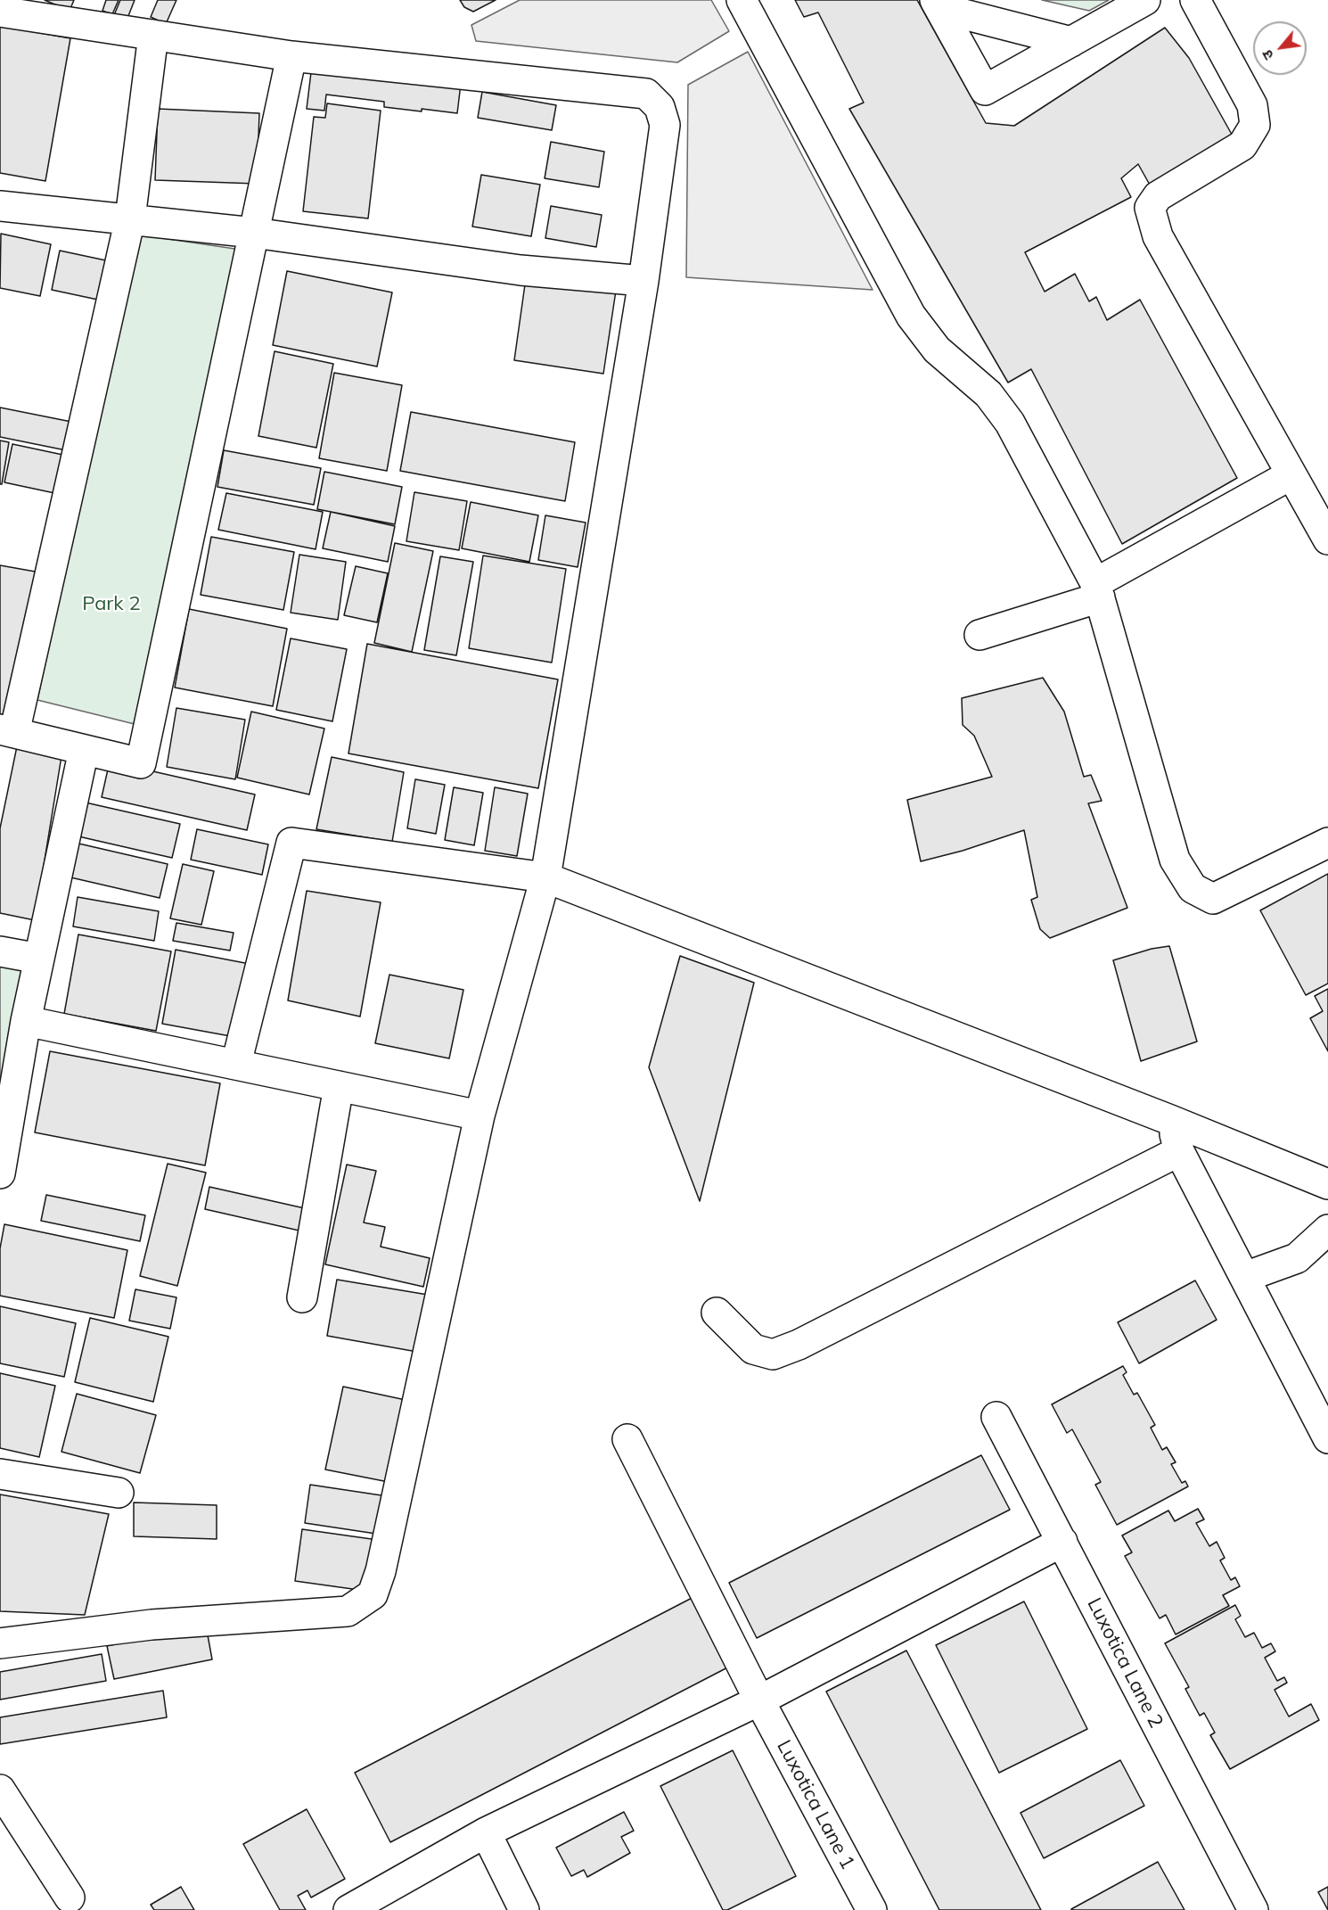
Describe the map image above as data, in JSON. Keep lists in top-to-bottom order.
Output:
{
  "streets": {
    "street": ["Luxotica Lane 2", "Luxotica Lane 1"]
  },
  "parks": ["Park 2"],
  "north": "bottom left"
}
